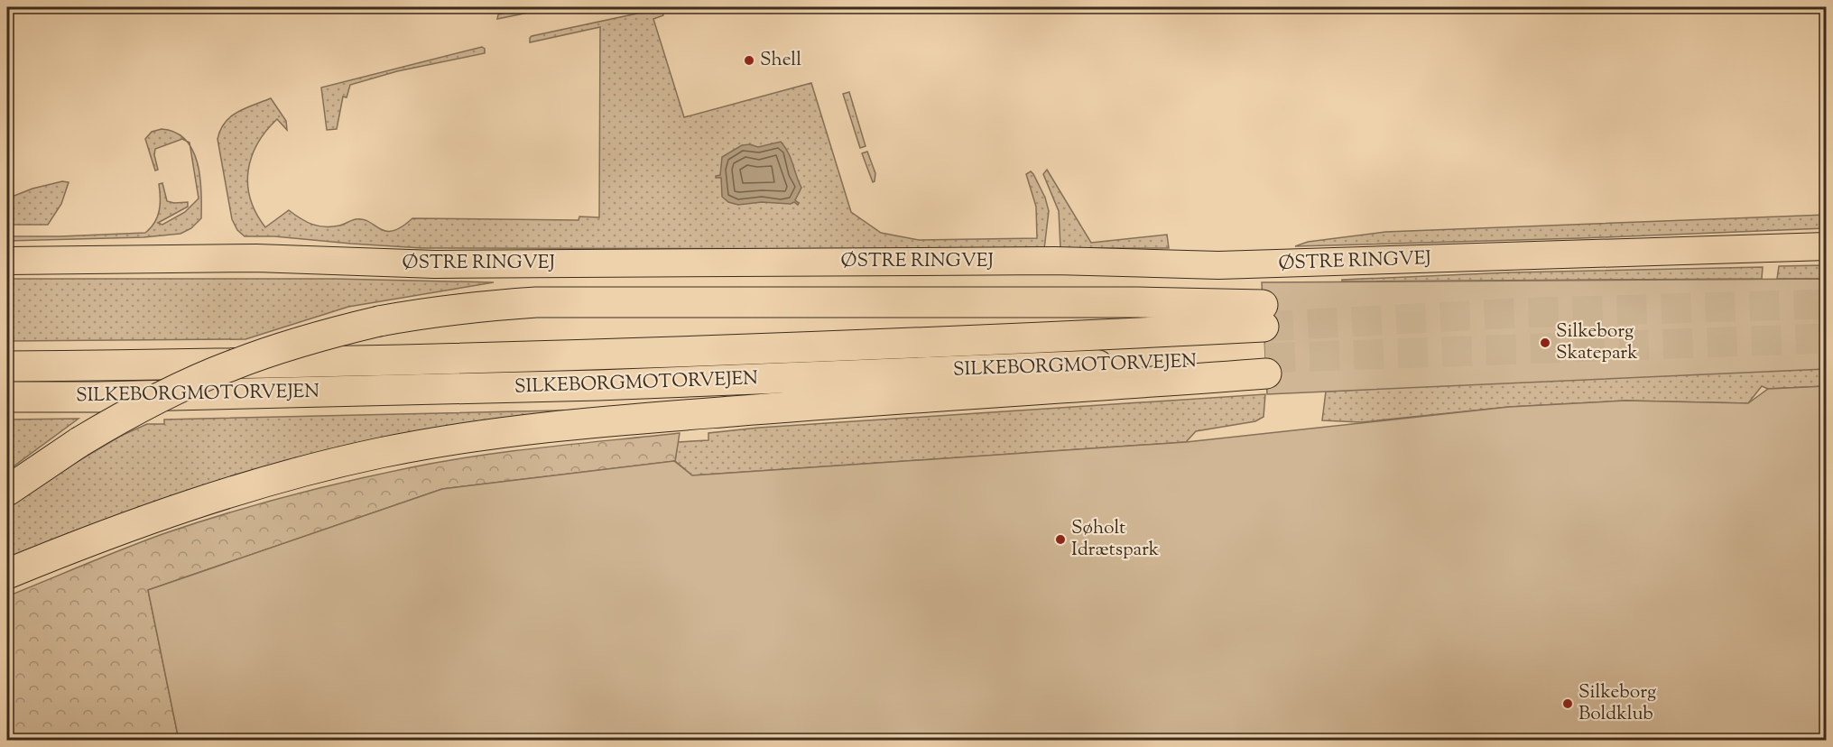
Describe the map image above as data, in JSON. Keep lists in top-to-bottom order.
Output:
{
  "streets": {
    "highway": ["SILKEBORGMOTORVEJEN"],
    "main road": ["ØSTRE RINGVEJ"]
  },
  "places": [
    "Shell",
    "Silkeborg Skatepark",
    "Søholt Idrætspark",
    "Silkeborg Boldklub"
  ]
}
